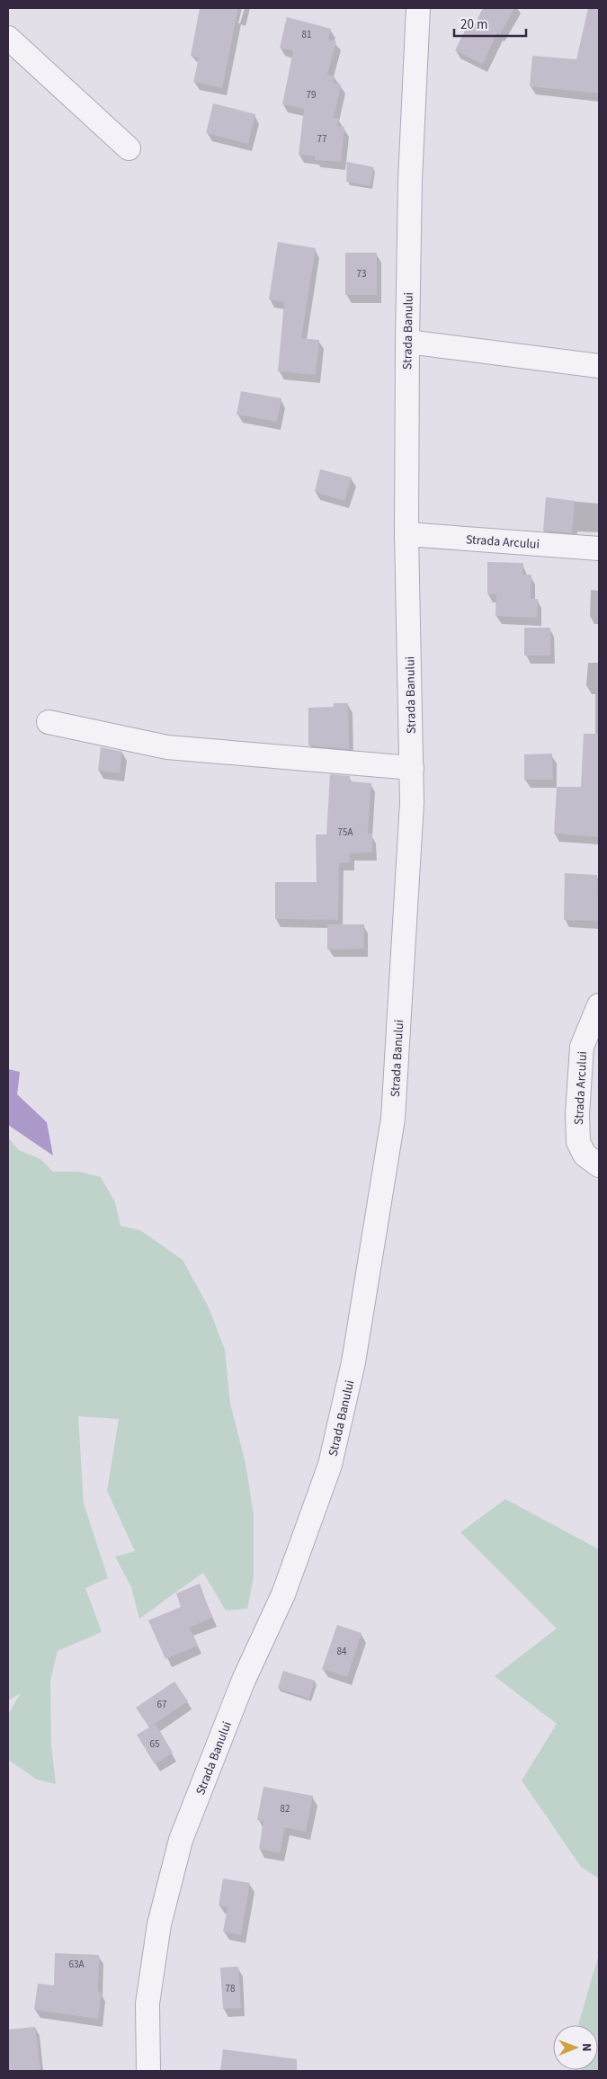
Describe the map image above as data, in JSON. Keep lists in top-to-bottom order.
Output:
{
  "streets": {
    "street": ["Strada Banului", "Strada Arcului"]
  },
  "crossings": [
    ["Strada Banului", "Strada Arcului"]
  ],
  "house_numbers": [
    "81",
    "79",
    "77",
    "73",
    "75A",
    "84",
    "67",
    "65",
    "82",
    "63A",
    "78"
  ],
  "scale_bar": "20 m",
  "north": "right"
}
